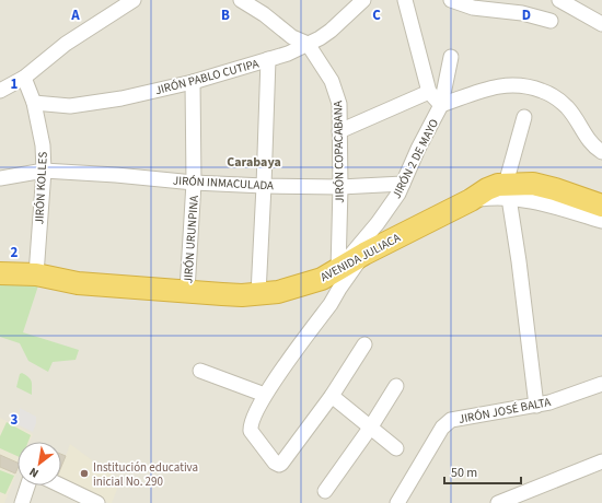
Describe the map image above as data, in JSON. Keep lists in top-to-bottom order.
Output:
{
  "streets": {
    "highway": ["AVENIDA JULIACA"],
    "street": [
      "JIRÓN PABLO CUTIPA",
      "JIRÓN COPACABANA",
      "JIRÓN 2 DE MAYO",
      "JIRÓN INMACULADA",
      "JIRÓN KOLLES",
      "JIRÓN URUNPINA",
      "JIRÓN JOSÉ BALTA"
    ]
  },
  "crossings": [
    ["JIRÓN PABLO CUTIPA", "JIRÓN COPACABANA"],
    ["JIRÓN PABLO CUTIPA", "JIRÓN KOLLES"],
    ["JIRÓN PABLO CUTIPA", "JIRÓN URUNPINA"],
    ["JIRÓN COPACABANA", "JIRÓN 2 DE MAYO"],
    ["JIRÓN COPACABANA", "JIRÓN INMACULADA"],
    ["JIRÓN COPACABANA", "AVENIDA JULIACA"],
    ["JIRÓN 2 DE MAYO", "JIRÓN INMACULADA"],
    ["JIRÓN 2 DE MAYO", "AVENIDA JULIACA"],
    ["JIRÓN INMACULADA", "JIRÓN KOLLES"],
    ["JIRÓN INMACULADA", "JIRÓN URUNPINA"],
    ["JIRÓN KOLLES", "AVENIDA JULIACA"],
    ["JIRÓN URUNPINA", "AVENIDA JULIACA"]
  ],
  "districts": ["Carabaya"],
  "places": ["Institución educativa inicial No. 290"],
  "scale_bar": "50 m",
  "north": "bottom left",
  "grid": {
    "columns": [
      "A",
      "B",
      "C",
      "D"
    ],
    "rows": ["1", "2", "3"]
  }
}
